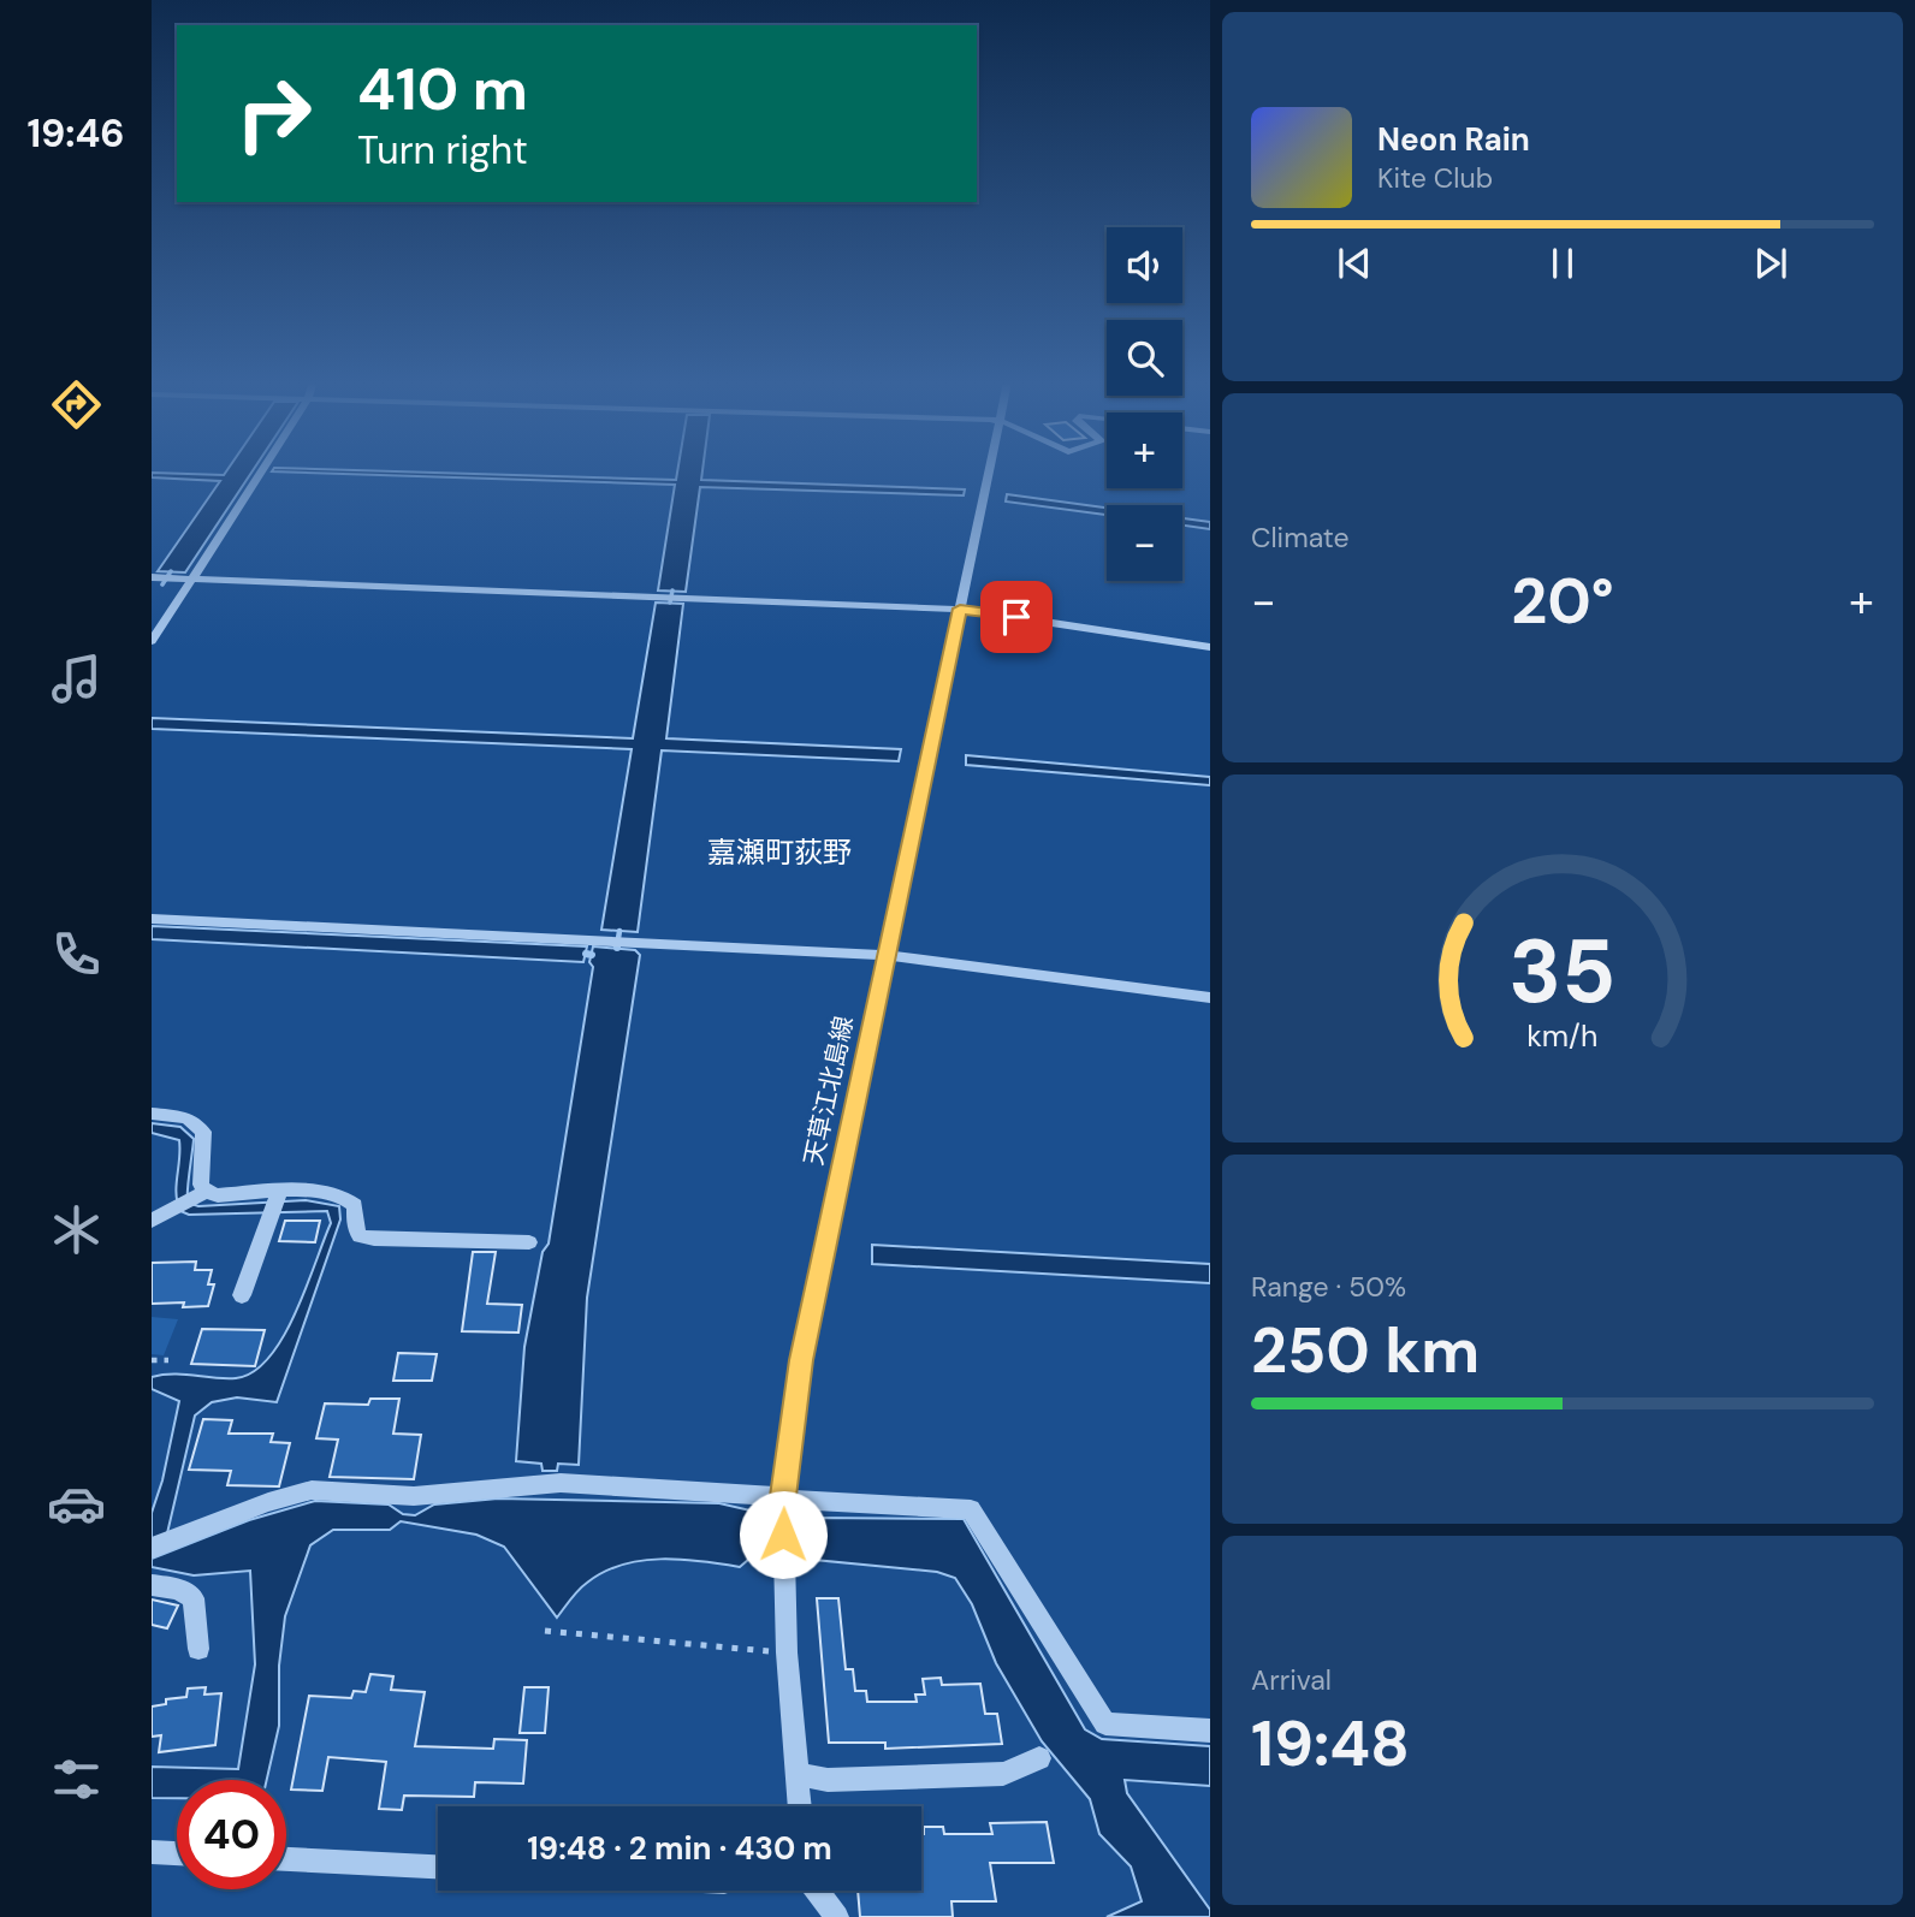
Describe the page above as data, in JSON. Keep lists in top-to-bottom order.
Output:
{
  "streets": {
    "street": ["天草江北島線"]
  },
  "districts": ["嘉瀬町荻野"],
  "page": {
    "tabs": "19:46",
    "turn": ["410 m", "Turn right"],
    "song": ["Neon Rain", "Kite Club"],
    "map_buttons": ["+", "−"],
    "tile": [
      "Climate",
      ["Range · 50%", "250 km"],
      ["Arrival", "19:48"]
    ],
    "heat": ["−", "20°", "+"],
    "limit": "40",
    "trip": "19:48 · 2 min · 430 m",
    "gauge": ["35", "km/h"]
  }
}
